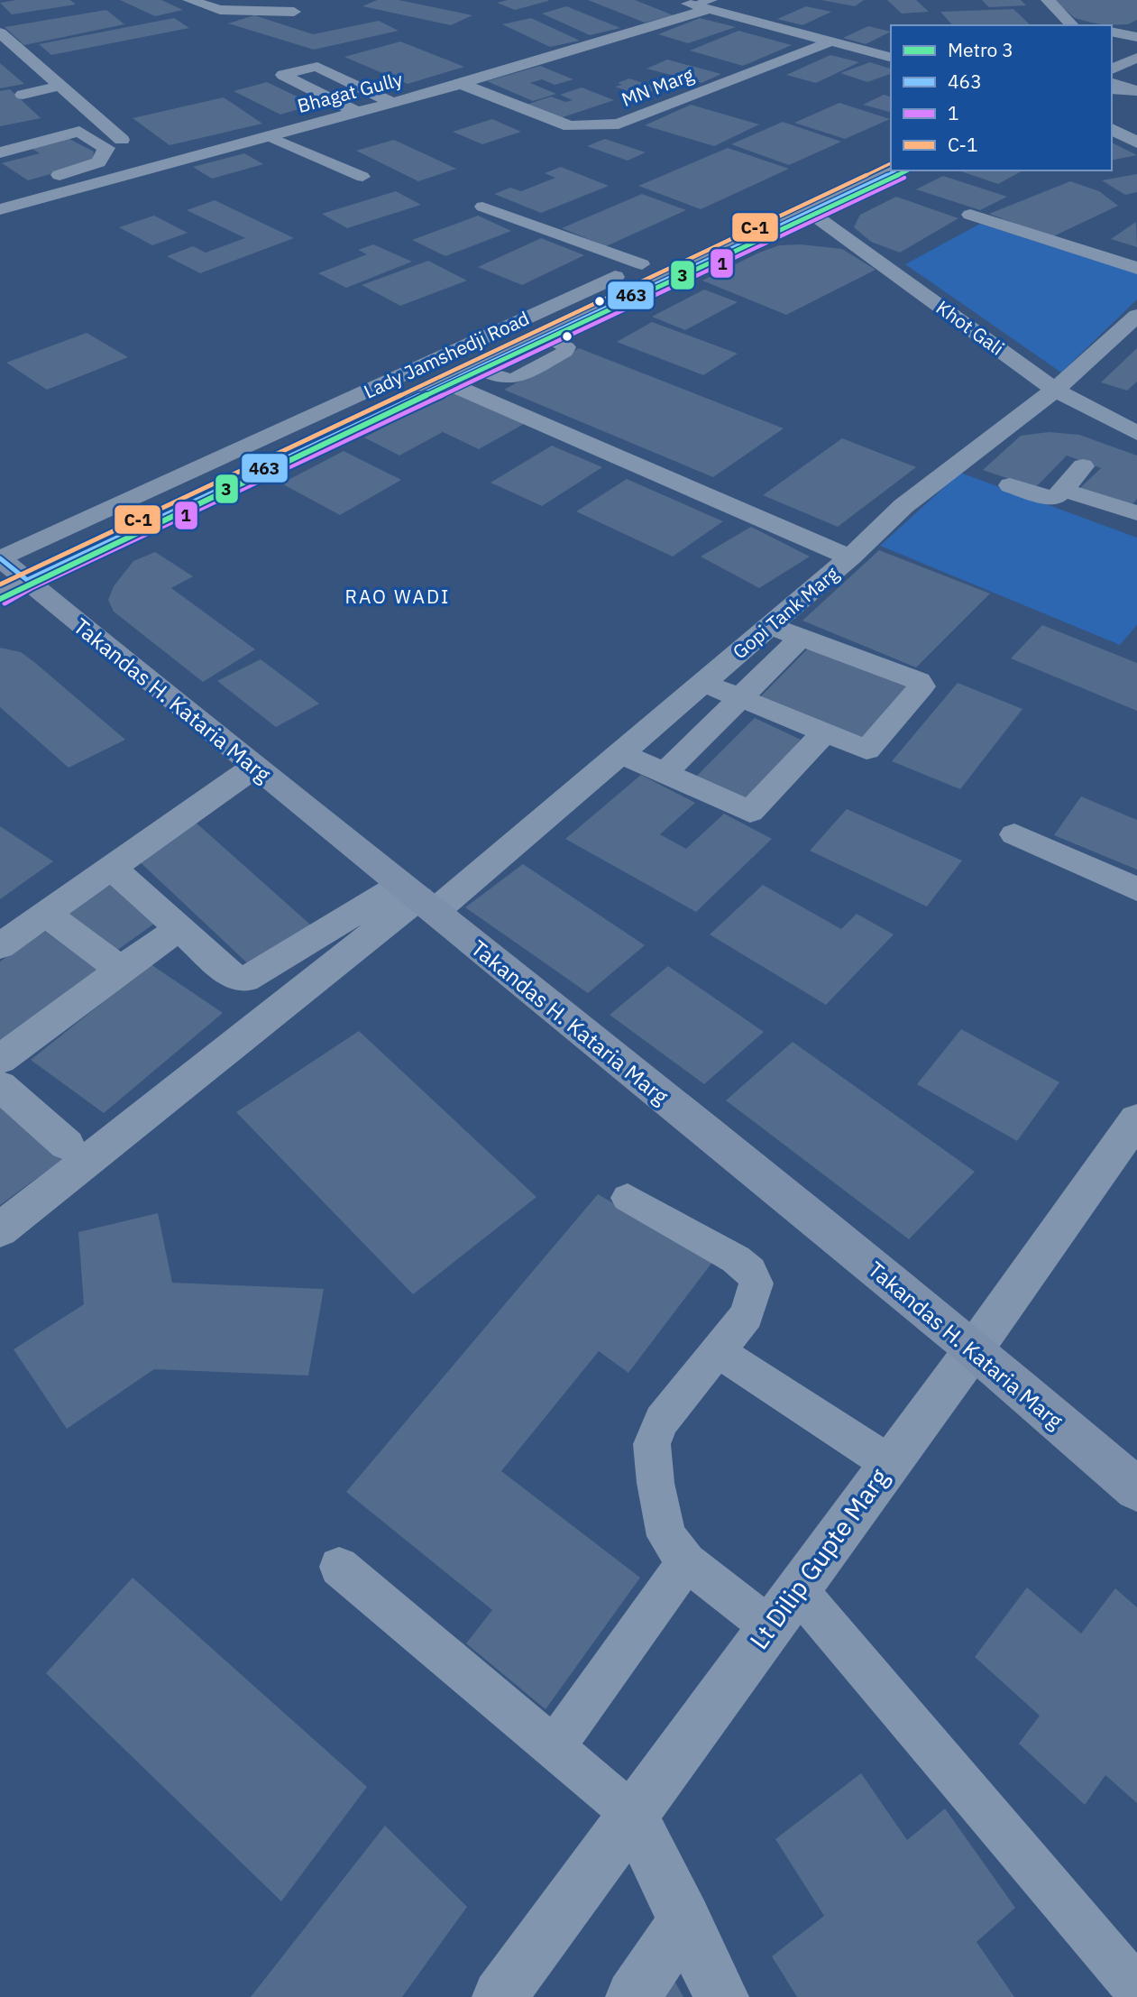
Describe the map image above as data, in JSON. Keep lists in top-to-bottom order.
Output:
{
  "streets": {
    "main road": ["Lady Jamshedji Road", "Takandas H. Kataria Marg"],
    "street": [
      "MN Marg",
      "Bhagat Gully",
      "Khot Gali",
      "Gopi Tank Marg",
      "Lt Dilip Gupte Marg"
    ]
  },
  "crossings": [
    ["MN Marg", "Bhagat Gully"],
    ["Khot Gali", "Lady Jamshedji Road"],
    ["Khot Gali", "Gopi Tank Marg"],
    ["Lady Jamshedji Road", "Takandas H. Kataria Marg"],
    ["Gopi Tank Marg", "Takandas H. Kataria Marg"],
    ["Takandas H. Kataria Marg", "Lt Dilip Gupte Marg"]
  ],
  "districts": ["RAO WADI"],
  "lines": [
    "transit line C-1",
    "metro line 3",
    "transit line 463",
    "transit line 1"
  ],
  "legend": [
    "Metro 3",
    "463",
    "1",
    "C-1"
  ]
}
